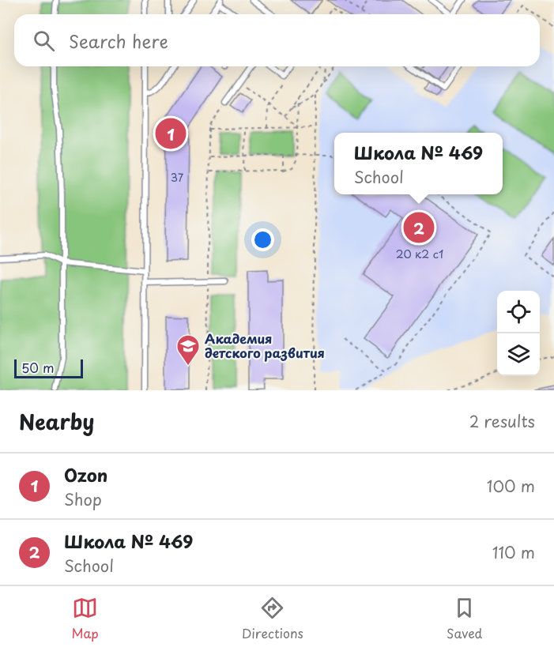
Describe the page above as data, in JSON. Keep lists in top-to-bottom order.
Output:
{
  "places": {
    "school or university": ["Академия детского развития"]
  },
  "house_numbers": ["37", "20 к2 с1"],
  "scale_bar": "50 m",
  "page": {
    "search": "Search here",
    "pins": ["1", "2"],
    "popup": ["Школа № 469", "School"],
    "scale": "50 m",
    "heading": ["Nearby", "2 results"],
    "list": [
      {
        "mark": "1",
        "name": "Ozon",
        "note": "Shop",
        "value": "100 m"
      },
      {
        "mark": "2",
        "name": "Школа № 469",
        "note": "School",
        "value": "110 m"
      }
    ],
    "nav": ["Map", "Directions", "Saved"]
  }
}
